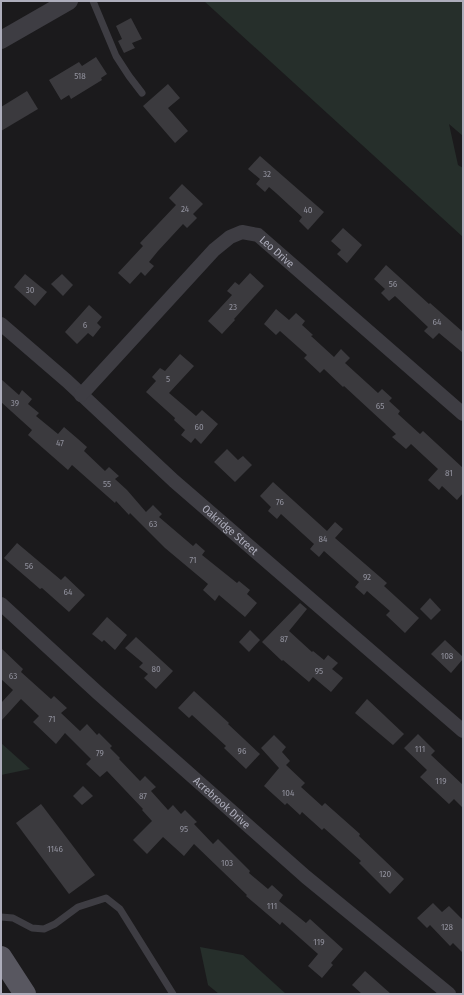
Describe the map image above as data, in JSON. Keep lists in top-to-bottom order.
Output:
{
  "streets": {
    "street": ["Leo Drive", "Oakridge Street", "Acrebrook Drive"]
  },
  "crossings": [
    ["Leo Drive", "Oakridge Street"]
  ],
  "house_numbers": [
    "518",
    "32",
    "24",
    "40",
    "56",
    "30",
    "23",
    "64",
    "6",
    "5",
    "39",
    "65",
    "60",
    "47",
    "81",
    "55",
    "76",
    "63",
    "84",
    "71",
    "56",
    "92",
    "64",
    "87",
    "108",
    "80",
    "95",
    "63",
    "71",
    "111",
    "96",
    "79",
    "119",
    "104",
    "87",
    "95",
    "1146",
    "103",
    "120",
    "111",
    "128",
    "119"
  ]
}
